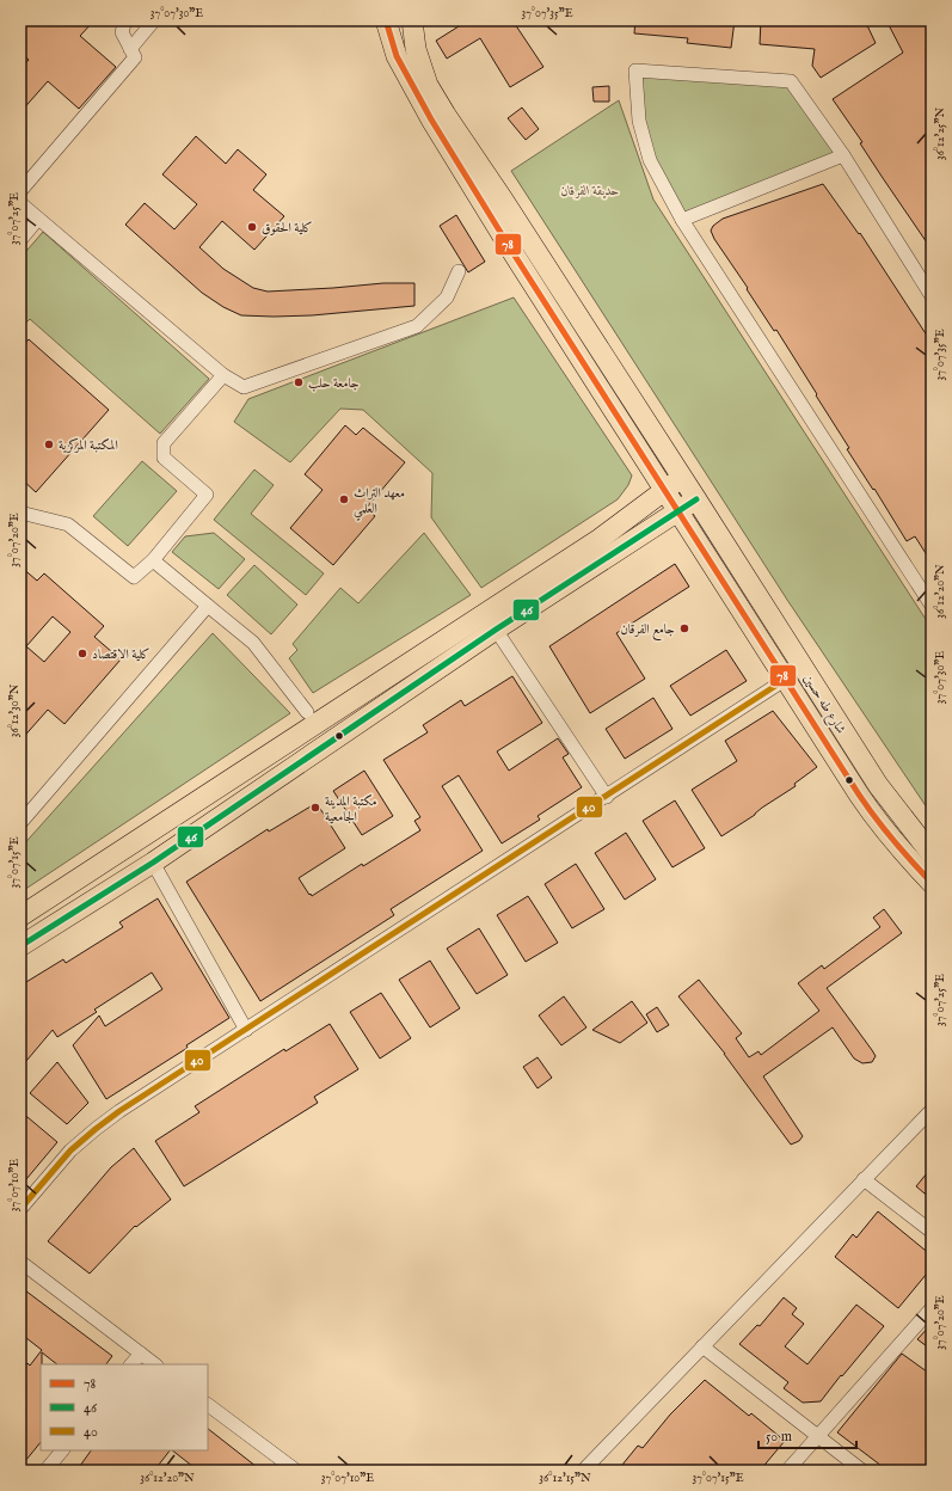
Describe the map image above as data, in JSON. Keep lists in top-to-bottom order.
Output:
{
  "streets": {
    "main road": ["شارع طه حسين"]
  },
  "parks": ["حديقة الفرقان"],
  "places": [
    "كلية الحقوق",
    "جامعة حلب",
    "المكتبة المركزية",
    "معهد التراث العلمي",
    "جامع الفرقان",
    "كلية الاقتصاد",
    "مكتبة المدينة الجامعية"
  ],
  "lines": ["transit line 78", "transit line 46", "transit line 40"],
  "legend": ["78", "46", "40"],
  "scale_bar": "50 m",
  "coordinates": [
    "37°07'30\"E",
    "37°07'35\"E",
    "36°12'25\"N",
    "37°07'25\"E",
    "37°07'20\"E",
    "36°12'20\"N",
    "36°12'30\"N",
    "37°07'15\"E",
    "37°07'10\"E",
    "36°12'15\"N"
  ]
}
